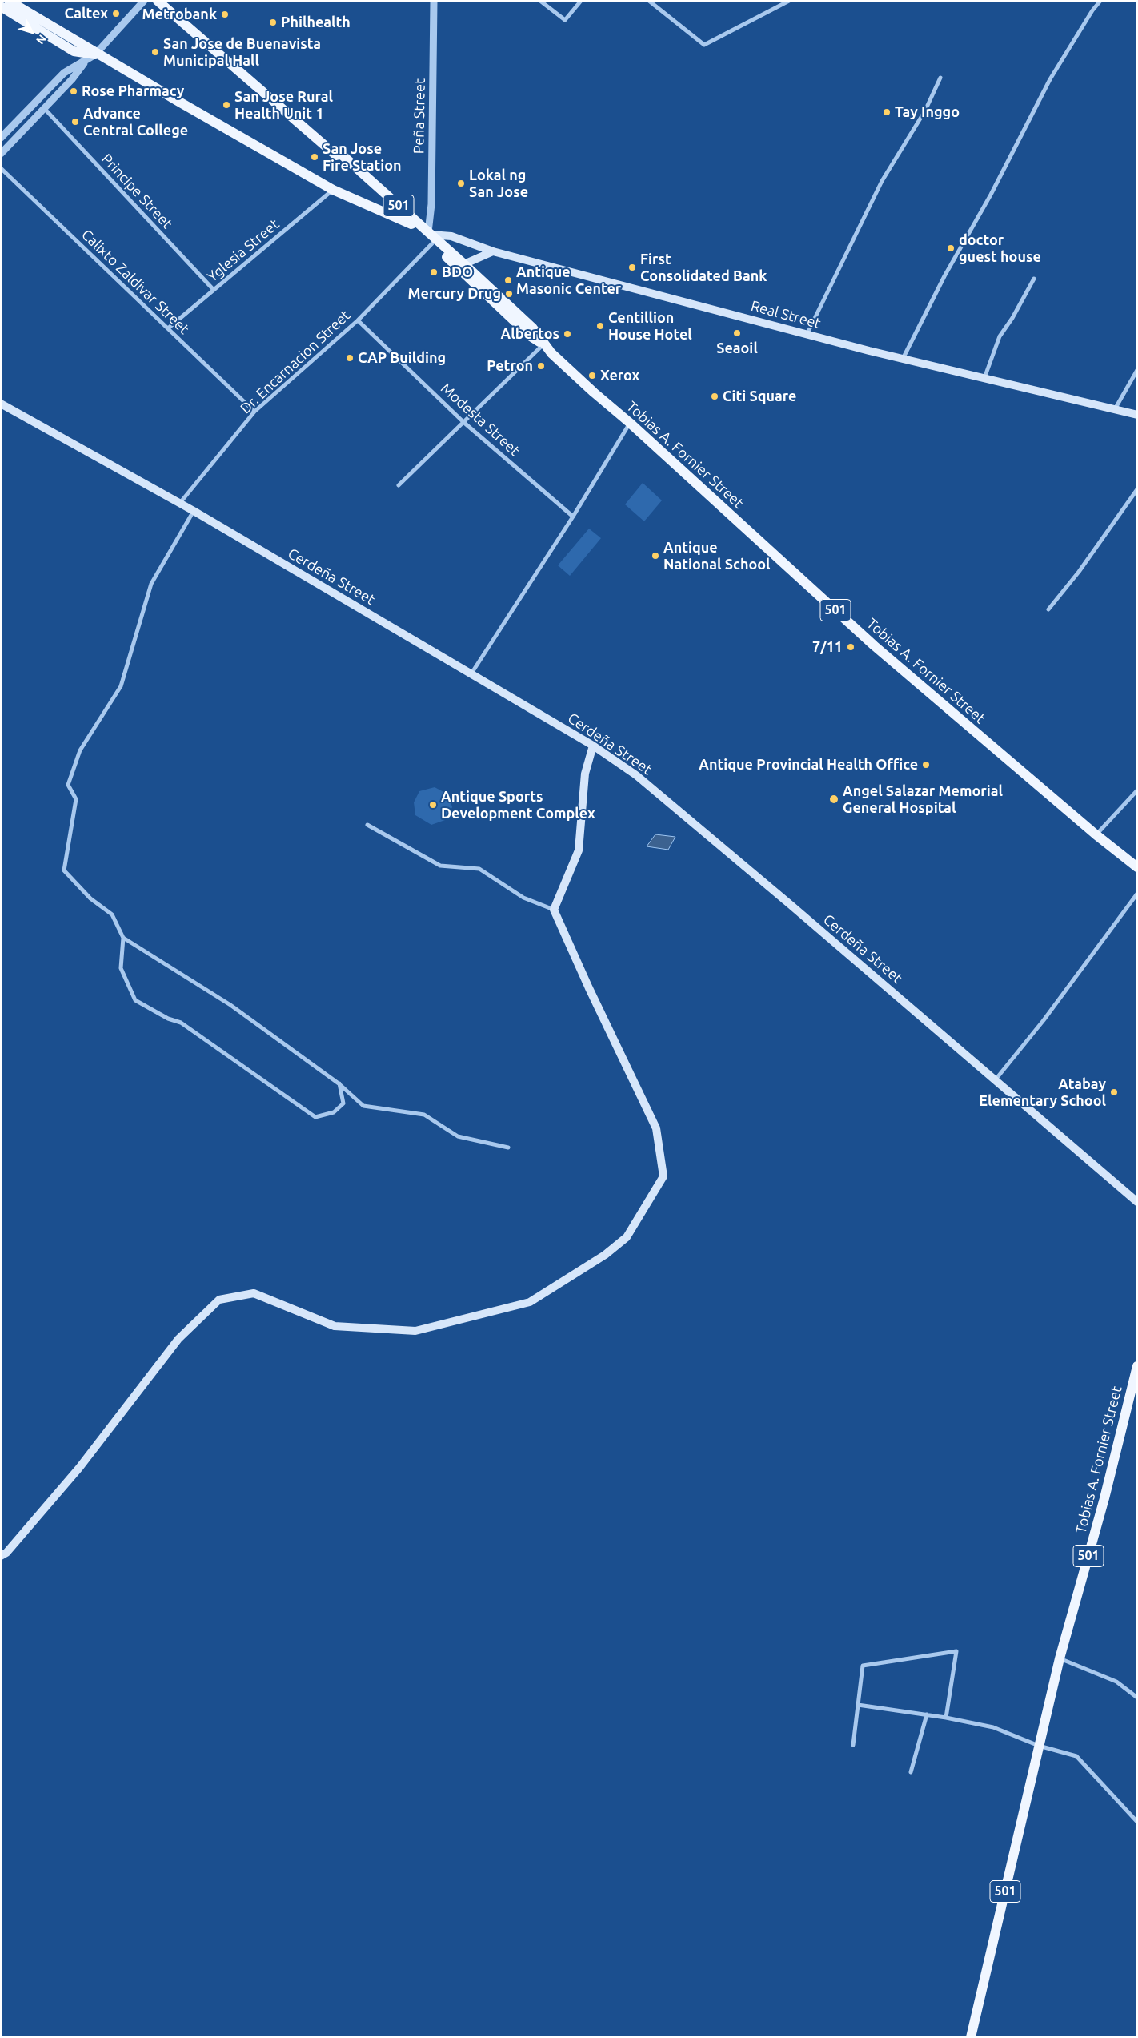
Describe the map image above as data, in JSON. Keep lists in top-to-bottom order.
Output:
{
  "streets": {
    "main road": [
      "501",
      "Real Street",
      "Tobias A. Fornier Street",
      "Cerdeña Street"
    ],
    "street": [
      "Peña Street",
      "Principe Street",
      "Yglesia Street",
      "Calixto Zaldivar Street",
      "Dr. Encarnacion Street",
      "Modesta Street"
    ]
  },
  "crossings": [
    ["Peña Street", "Real Street"],
    ["Peña Street", "Dr. Encarnacion Street"],
    ["Peña Street", "Tobias A. Fornier Street"],
    ["Principe Street", "Yglesia Street"],
    ["501", "Tobias A. Fornier Street"],
    ["Yglesia Street", "Calixto Zaldivar Street"],
    ["Calixto Zaldivar Street", "Dr. Encarnacion Street"],
    ["Real Street", "Dr. Encarnacion Street"],
    ["Real Street", "Tobias A. Fornier Street"],
    ["Dr. Encarnacion Street", "Modesta Street"],
    ["Dr. Encarnacion Street", "Tobias A. Fornier Street"],
    ["Dr. Encarnacion Street", "Cerdeña Street"]
  ],
  "places": [
    "Caltex",
    "Metrobank",
    "Philhealth",
    "San Jose de Buenavista Municipal Hall",
    "Rose Pharmacy",
    "San Jose Rural Health Unit 1",
    "Tay Inggo",
    "Advance Central College",
    "San Jose Fire Station",
    "Lokal ng San Jose",
    "doctor guest house",
    "First Consolidated Bank",
    "BDO",
    "Antique Masonic Center",
    "Mercury Drug",
    "Centillion House Hotel",
    "Seaoil",
    "Albertos",
    "CAP Building",
    "Petron",
    "Xerox",
    "Citi Square",
    "Antique National School",
    "7/11",
    "Antique Provincial Health Office",
    "Angel Salazar Memorial General Hospital",
    "Antique Sports Development Complex",
    "Atabay Elementary School"
  ],
  "north": "bottom right"
}
